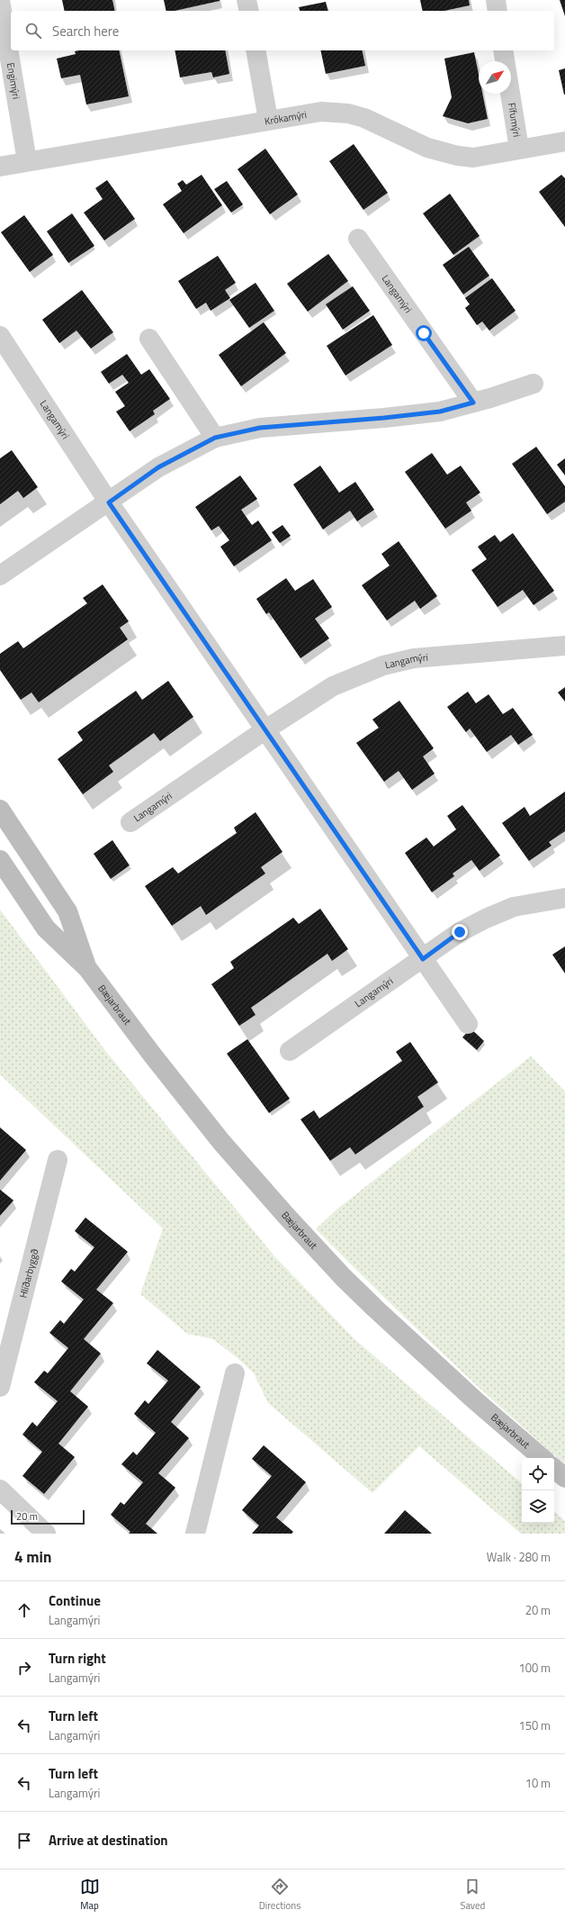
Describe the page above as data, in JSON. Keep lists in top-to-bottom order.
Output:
{
  "streets": {
    "street": [
      "Engimýri",
      "Krókamýri",
      "Fífumýri",
      "Langamýri",
      "Bæjarbraut",
      "Hlíðarbyggð"
    ]
  },
  "crossings": [
    ["Engimýri", "Krókamýri"],
    ["Krókamýri", "Fífumýri"]
  ],
  "scale_bar": "20 m",
  "north": "top right",
  "page": {
    "search": "Search here",
    "scale": "20 m",
    "heading": ["4 min", "Walk · 280 m"],
    "list": [
      ["Continue", "Langamýri", "20 m"],
      ["Turn right", "Langamýri", "100 m"],
      ["Turn left", "Langamýri", "150 m"],
      ["Turn left", "Langamýri", "10 m"],
      "Arrive at destination"
    ],
    "nav": ["Map", "Directions", "Saved"]
  }
}
